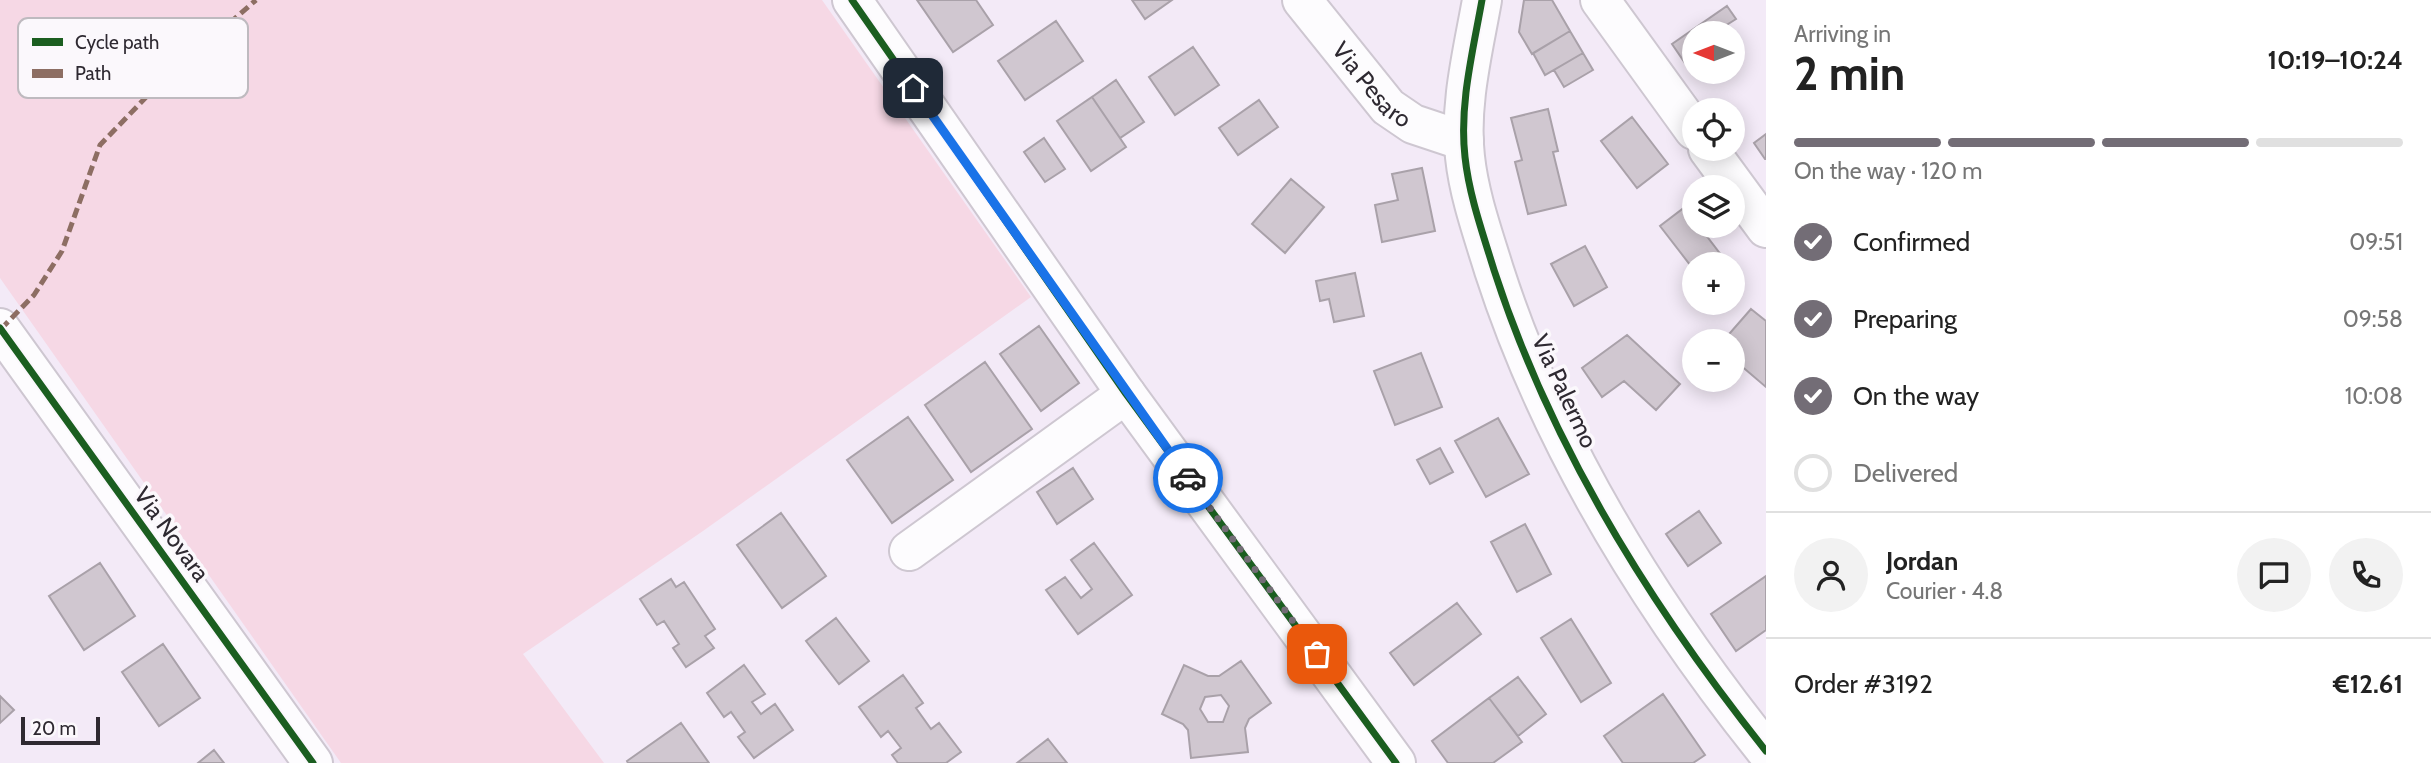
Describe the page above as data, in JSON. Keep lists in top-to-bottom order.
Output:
{
  "streets": {
    "street": ["Via Pesaro", "Via Palermo", "Via Novara"]
  },
  "crossings": [
    ["Via Pesaro", "Via Palermo"]
  ],
  "legend": ["Cycle path", "Path"],
  "scale_bar": "20 m",
  "north": "left",
  "page": {
    "heading": ["2 min", "Arriving in", "10:19–10:24"],
    "panel": [
      "Jordan",
      "Courier · 4.8",
      "Order #3192",
      "€12.61"
    ],
    "map_buttons": ["+", "−"],
    "bar": "On the way · 120 m",
    "list": [
      ["Confirmed", "09:51"],
      ["Preparing", "09:58"],
      ["On the way", "10:08"],
      "Delivered"
    ],
    "scale": "20 m"
  }
}
